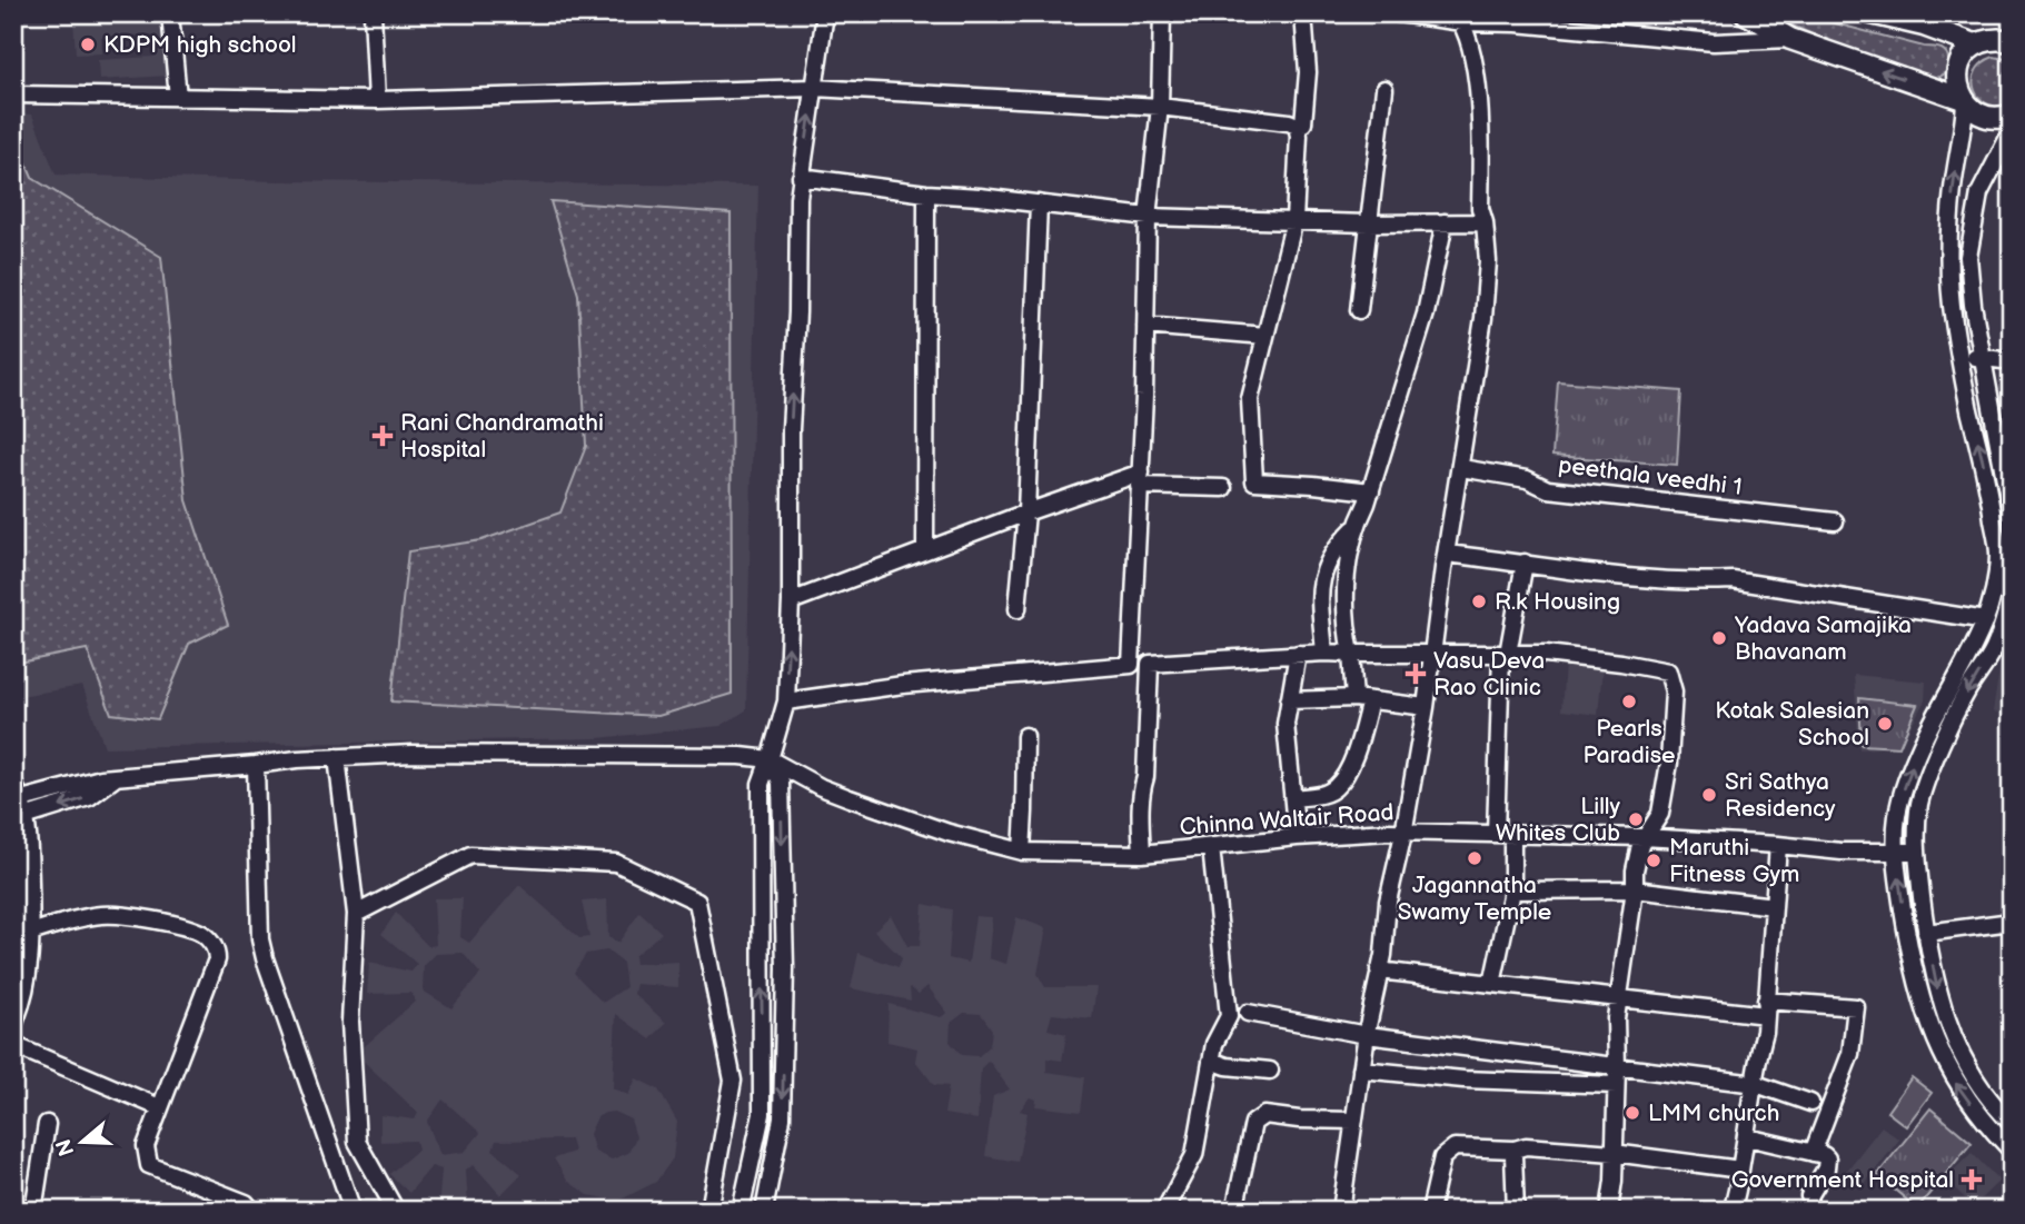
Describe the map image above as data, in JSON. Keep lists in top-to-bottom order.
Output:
{
  "streets": {
    "street": ["peethala veedhi 1", "Chinna Waltair Road"]
  },
  "places": {
    "other": [
      "KDPM high school",
      "R.k Housing",
      "Yadava Samajika Bhavanam",
      "Pearls Paradise",
      "Kotak Salesian School",
      "Sri Sathya Residency",
      "Lilly Whites Club",
      "Jagannatha Swamy Temple",
      "Maruthi Fitness Gym",
      "LMM church"
    ],
    "health": ["Rani Chandramathi Hospital", "Vasu Deva Rao Clinic", "Government Hospital"]
  },
  "north": "left"
}
